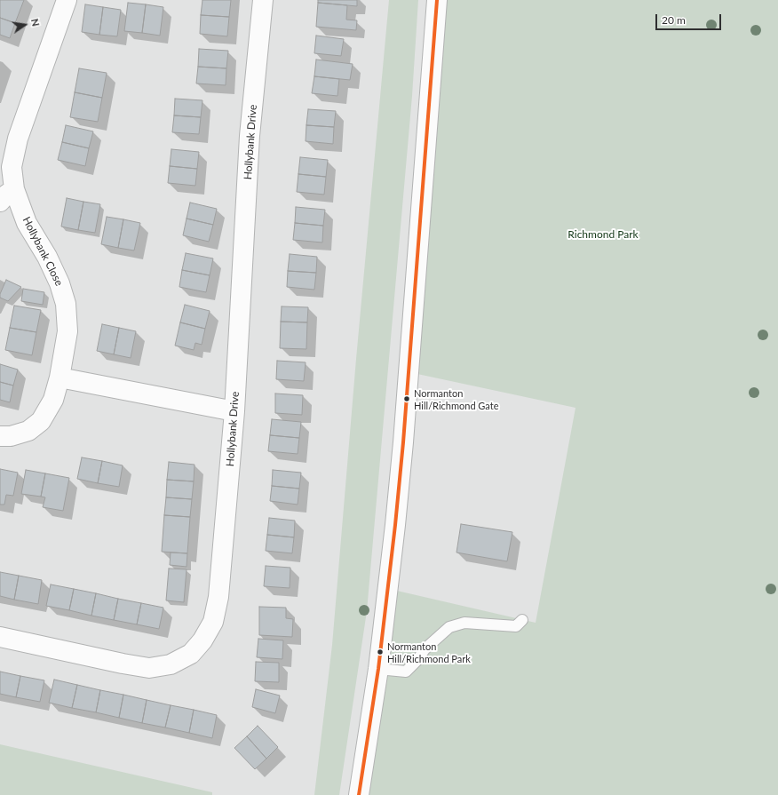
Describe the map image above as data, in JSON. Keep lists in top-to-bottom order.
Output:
{
  "streets": {
    "street": ["Hollybank Drive", "Hollybank Close"]
  },
  "parks": ["Richmond Park"],
  "places": ["Normanton Hill/Richmond Gate", "Normanton Hill/Richmond Park"],
  "scale_bar": "20 m",
  "north": "right"
}
